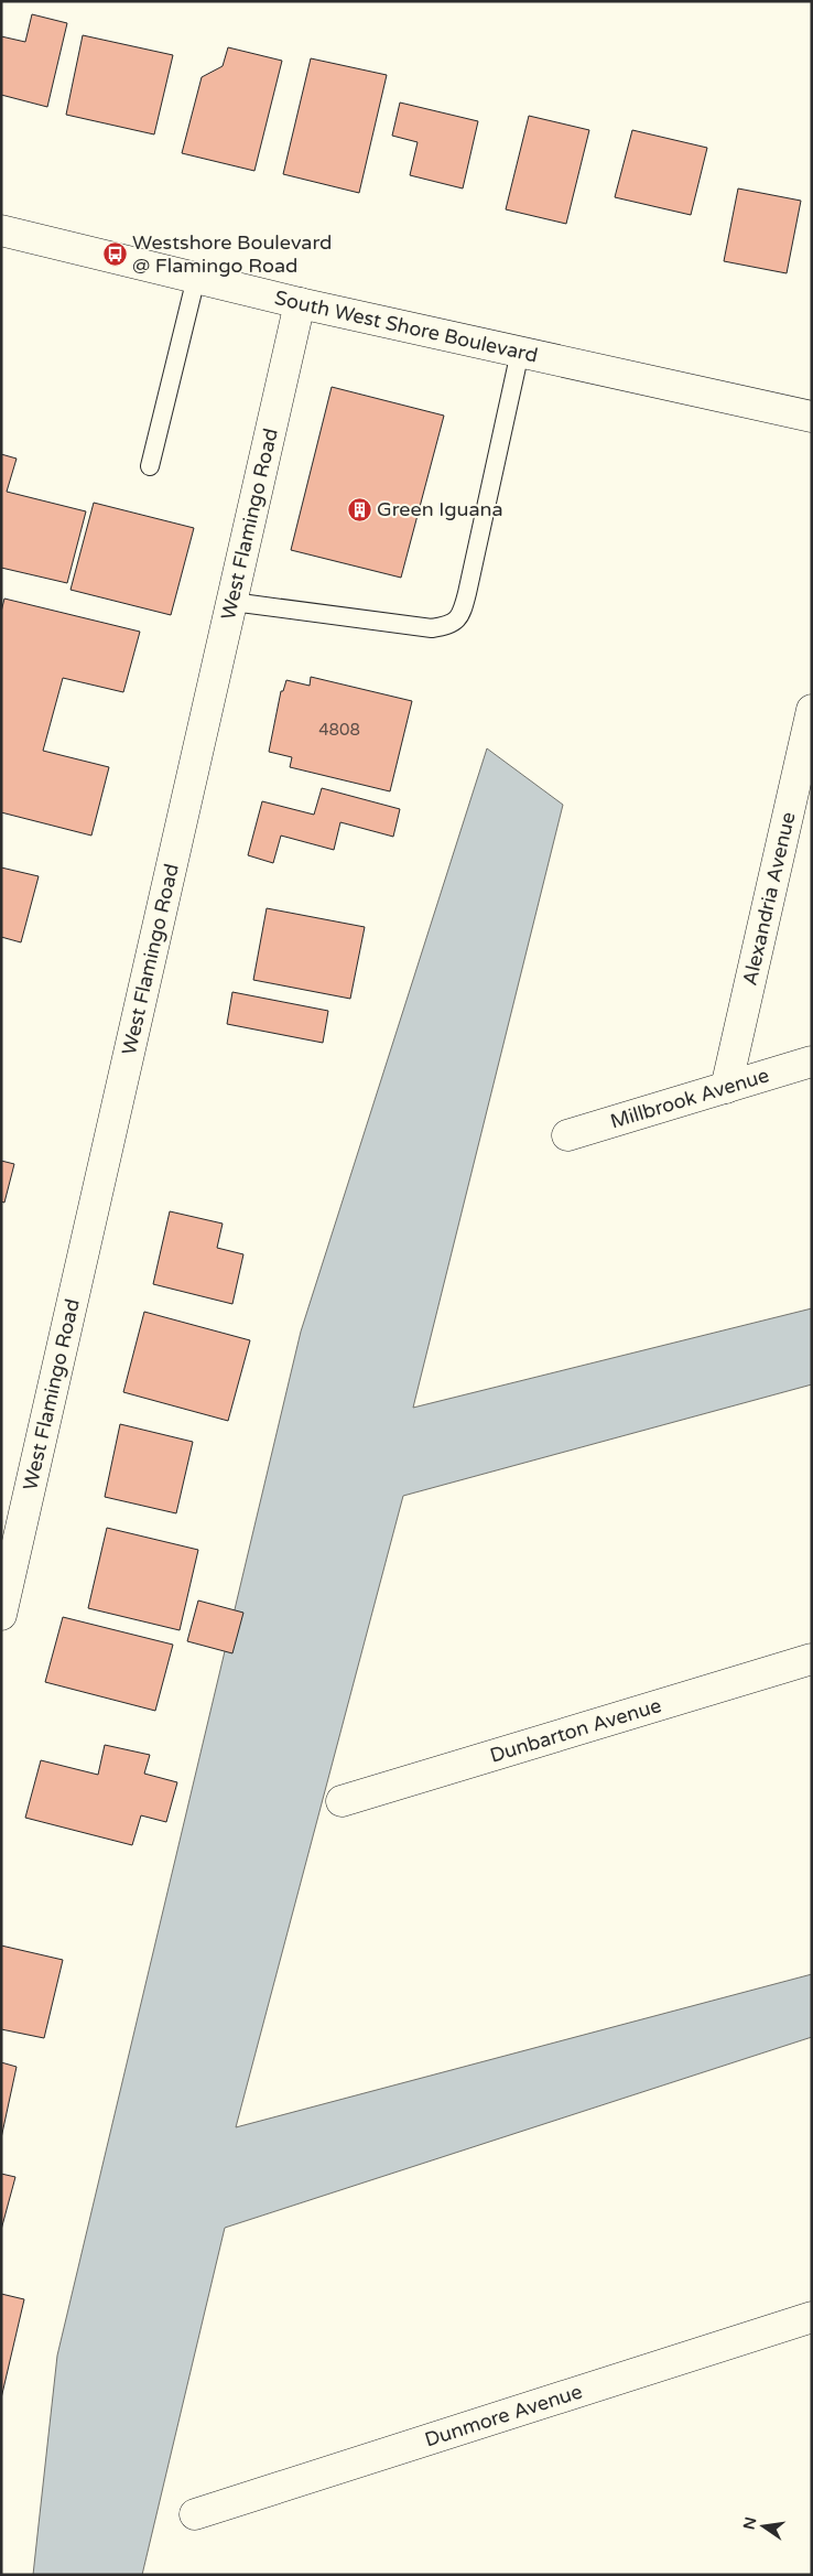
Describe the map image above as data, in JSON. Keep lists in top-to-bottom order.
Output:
{
  "streets": {
    "street": [
      "South West Shore Boulevard",
      "West Flamingo Road",
      "Alexandria Avenue",
      "Millbrook Avenue",
      "Dunbarton Avenue",
      "Dunmore Avenue"
    ]
  },
  "crossings": [
    ["South West Shore Boulevard", "West Flamingo Road"],
    ["Alexandria Avenue", "Millbrook Avenue"]
  ],
  "places": {
    "bus stop": ["Westshore Boulevard @ Flamingo Road"],
    "building": ["Green Iguana"]
  },
  "house_numbers": ["4808"],
  "north": "left"
}
